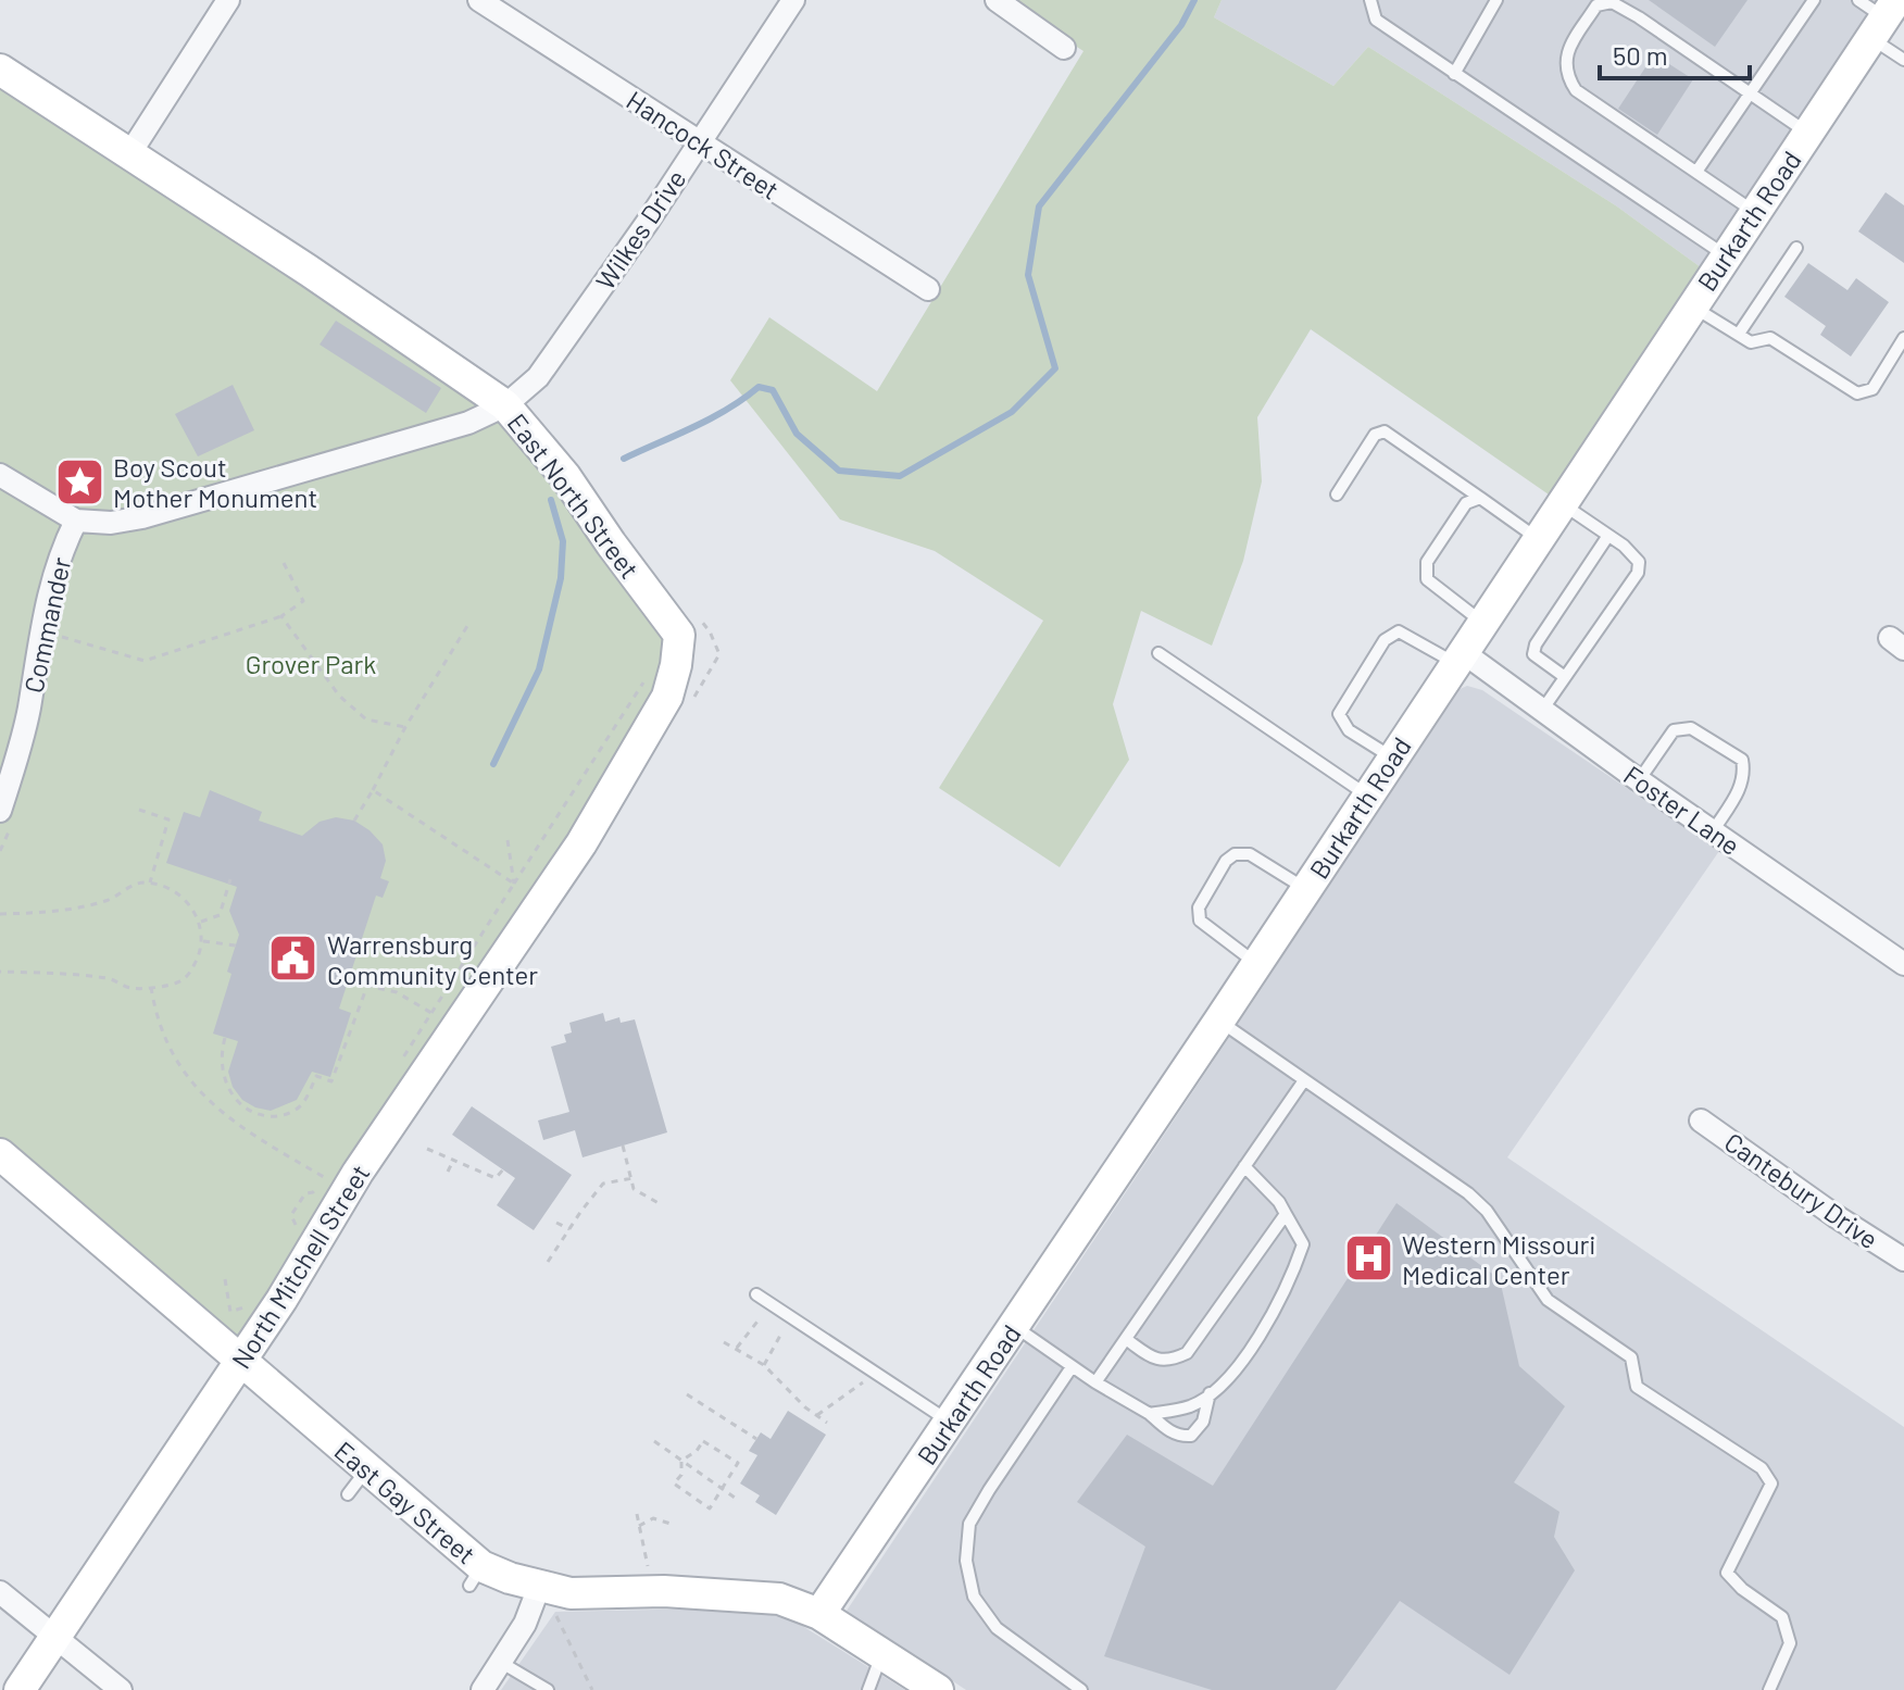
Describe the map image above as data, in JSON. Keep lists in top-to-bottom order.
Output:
{
  "streets": {
    "main road": [
      "Burkarth Road",
      "East North Street",
      "North Mitchell Street",
      "East Gay Street"
    ],
    "street": [
      "Hancock Street",
      "Wilkes Drive",
      "Commander",
      "Foster Lane",
      "Cantebury Drive"
    ]
  },
  "crossings": [
    ["Hancock Street", "Wilkes Drive"],
    ["Burkarth Road", "Foster Lane"],
    ["Burkarth Road", "East Gay Street"],
    ["Wilkes Drive", "East North Street"],
    ["Wilkes Drive", "Commander"],
    ["East North Street", "Commander"],
    ["East North Street", "North Mitchell Street"],
    ["North Mitchell Street", "East Gay Street"]
  ],
  "parks": ["Grover Park"],
  "places": {
    "place": ["Boy Scout Mother Monument"],
    "public building": ["Warrensburg Community Center"],
    "hospital": ["Western Missouri Medical Center"]
  },
  "scale_bar": "50 m"
}
